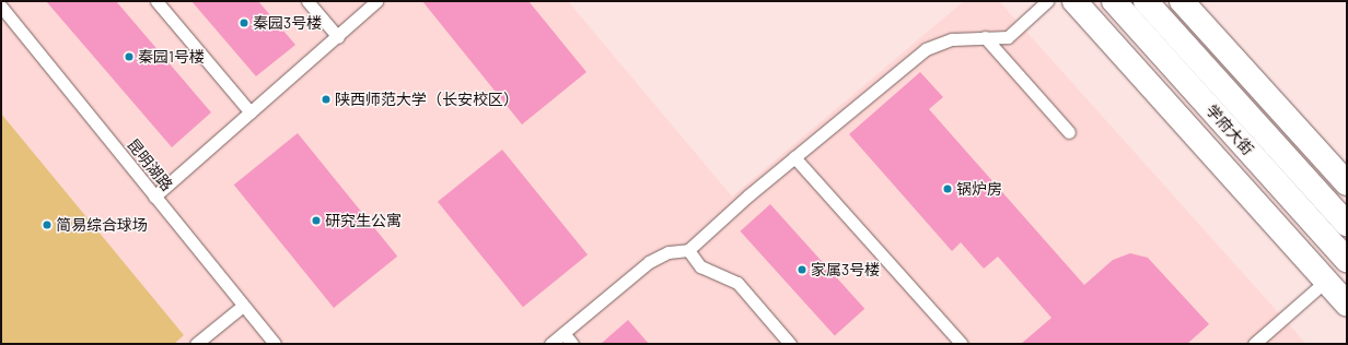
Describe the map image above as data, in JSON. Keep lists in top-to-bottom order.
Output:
{
  "streets": {
    "street": ["学府大街"],
    "lane": ["昆明湖路"]
  },
  "places": [
    "秦园3号楼",
    "秦园1号楼",
    "陕西师范大学（长安校区）",
    "锅炉房",
    "研究生公寓",
    "简易综合球场",
    "家属3号楼"
  ]
}
